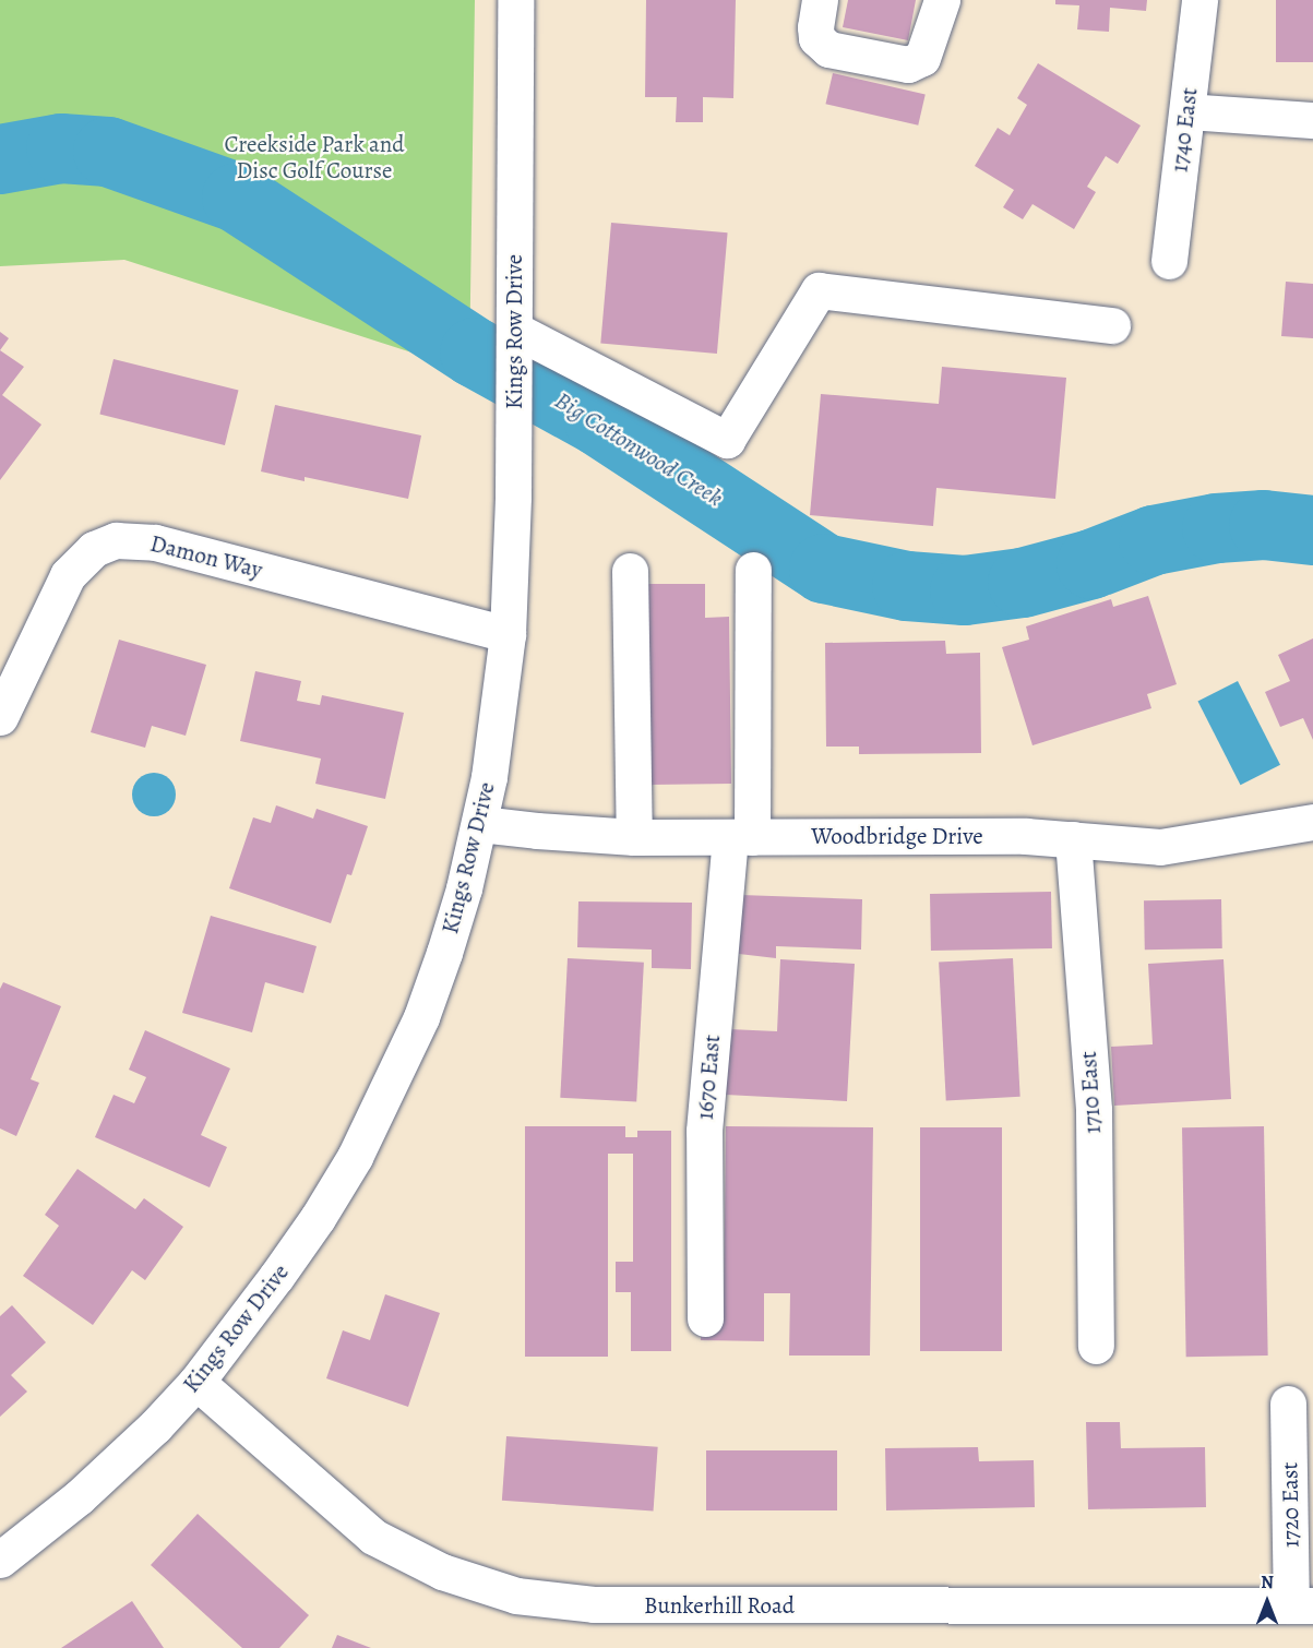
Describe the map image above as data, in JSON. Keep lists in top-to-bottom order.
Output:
{
  "streets": {
    "street": [
      "1740 East",
      "Kings Row Drive",
      "Damon Way",
      "Woodbridge Drive",
      "1670 East",
      "1710 East",
      "1720 East",
      "Bunkerhill Road"
    ]
  },
  "crossings": [
    ["Kings Row Drive", "Damon Way"],
    ["Kings Row Drive", "Woodbridge Drive"],
    ["Kings Row Drive", "Bunkerhill Road"],
    ["Woodbridge Drive", "1670 East"],
    ["Woodbridge Drive", "1710 East"],
    ["1720 East", "Bunkerhill Road"]
  ],
  "water": ["Big Cottonwood Creek"],
  "parks": ["Creekside Park and Disc Golf Course"],
  "north": "top"
}
